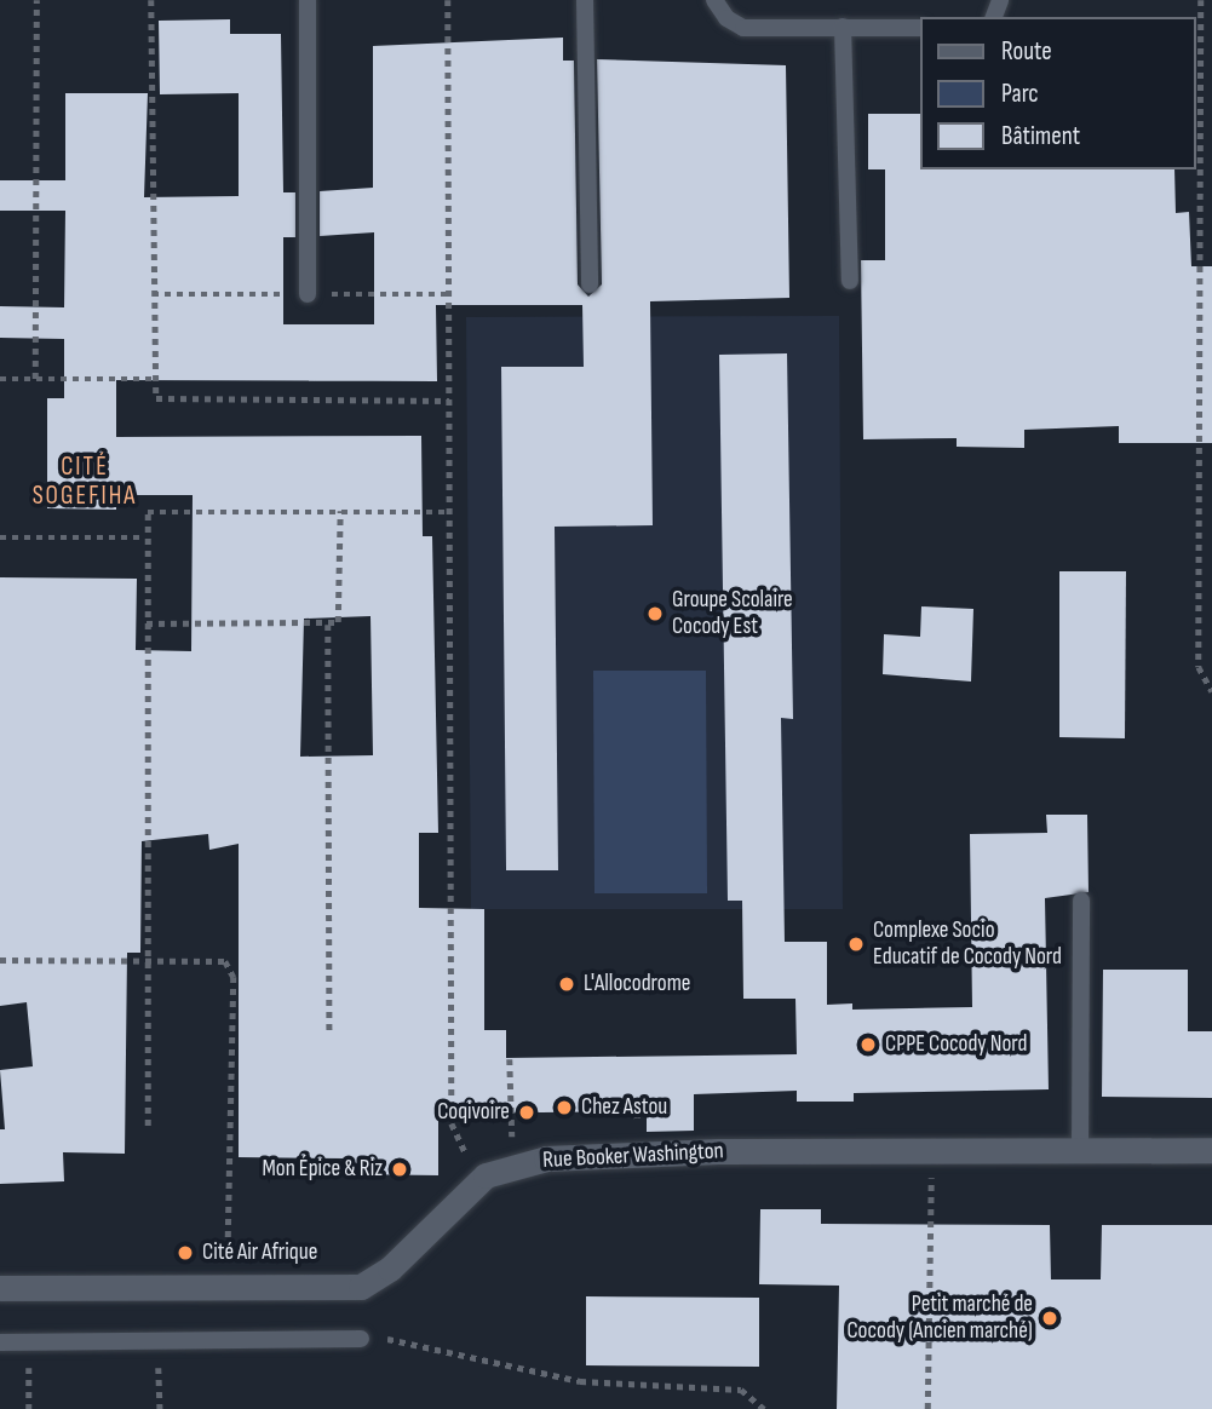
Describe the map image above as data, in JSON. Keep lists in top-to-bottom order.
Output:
{
  "streets": {
    "street": ["Rue Booker Washington"]
  },
  "districts": ["CITÉ SOGEFIHA"],
  "places": [
    "Groupe Scolaire Cocody Est",
    "Complexe Socio Educatif de Cocody Nord",
    "L'Allocodrome",
    "CPPE Cocody Nord",
    "Chez Astou",
    "Coqivoire",
    "Mon Épice & Riz",
    "Cité Air Afrique",
    "Petit marché de Cocody (Ancien marché)"
  ],
  "legend": ["Route", "Parc", "Bâtiment"]
}
